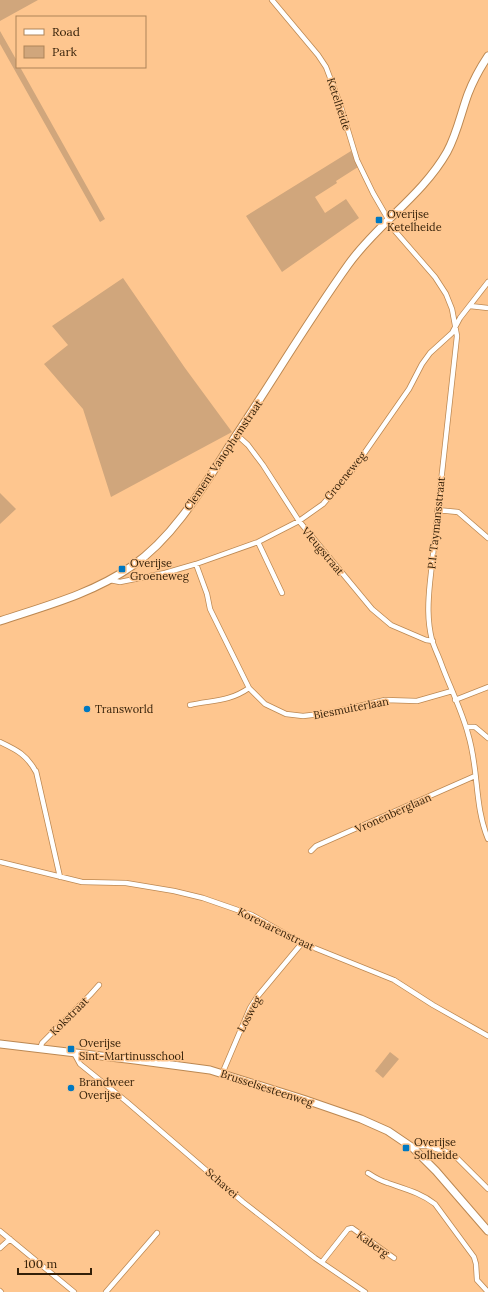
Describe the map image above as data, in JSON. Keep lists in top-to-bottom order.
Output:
{
  "streets": {
    "street": [
      "Ketelheide",
      "Clement Vanophemstraat",
      "Groeneweg",
      "P.I. Taymansstraat",
      "Vleugstraat",
      "Biesmuiterlaan",
      "Vronenberglaan",
      "Korenarenstraat",
      "Losweg",
      "Kokstraat",
      "Brusselsesteenweg",
      "Schavei",
      "Kaberg"
    ]
  },
  "crossings": [
    ["Ketelheide", "Clement Vanophemstraat"],
    ["Ketelheide", "P.I. Taymansstraat"],
    ["Clement Vanophemstraat", "Groeneweg"],
    ["Clement Vanophemstraat", "P.I. Taymansstraat"],
    ["Clement Vanophemstraat", "Vleugstraat"],
    ["Groeneweg", "P.I. Taymansstraat"],
    ["Groeneweg", "Vleugstraat"],
    ["Groeneweg", "Biesmuiterlaan"],
    ["P.I. Taymansstraat", "Vleugstraat"],
    ["P.I. Taymansstraat", "Biesmuiterlaan"],
    ["P.I. Taymansstraat", "Vronenberglaan"],
    ["Korenarenstraat", "Losweg"],
    ["Losweg", "Brusselsesteenweg"],
    ["Kokstraat", "Brusselsesteenweg"],
    ["Brusselsesteenweg", "Schavei"],
    ["Schavei", "Kaberg"]
  ],
  "places": {
    "transit": [
      "Overijse Ketelheide",
      "Overijse Groeneweg",
      "Overijse Sint-Martinusschool",
      "Overijse Solheide"
    ],
    "other": ["Transworld", "Brandweer Overijse"]
  },
  "legend": ["Road", "Park"],
  "scale_bar": "100 m"
}
